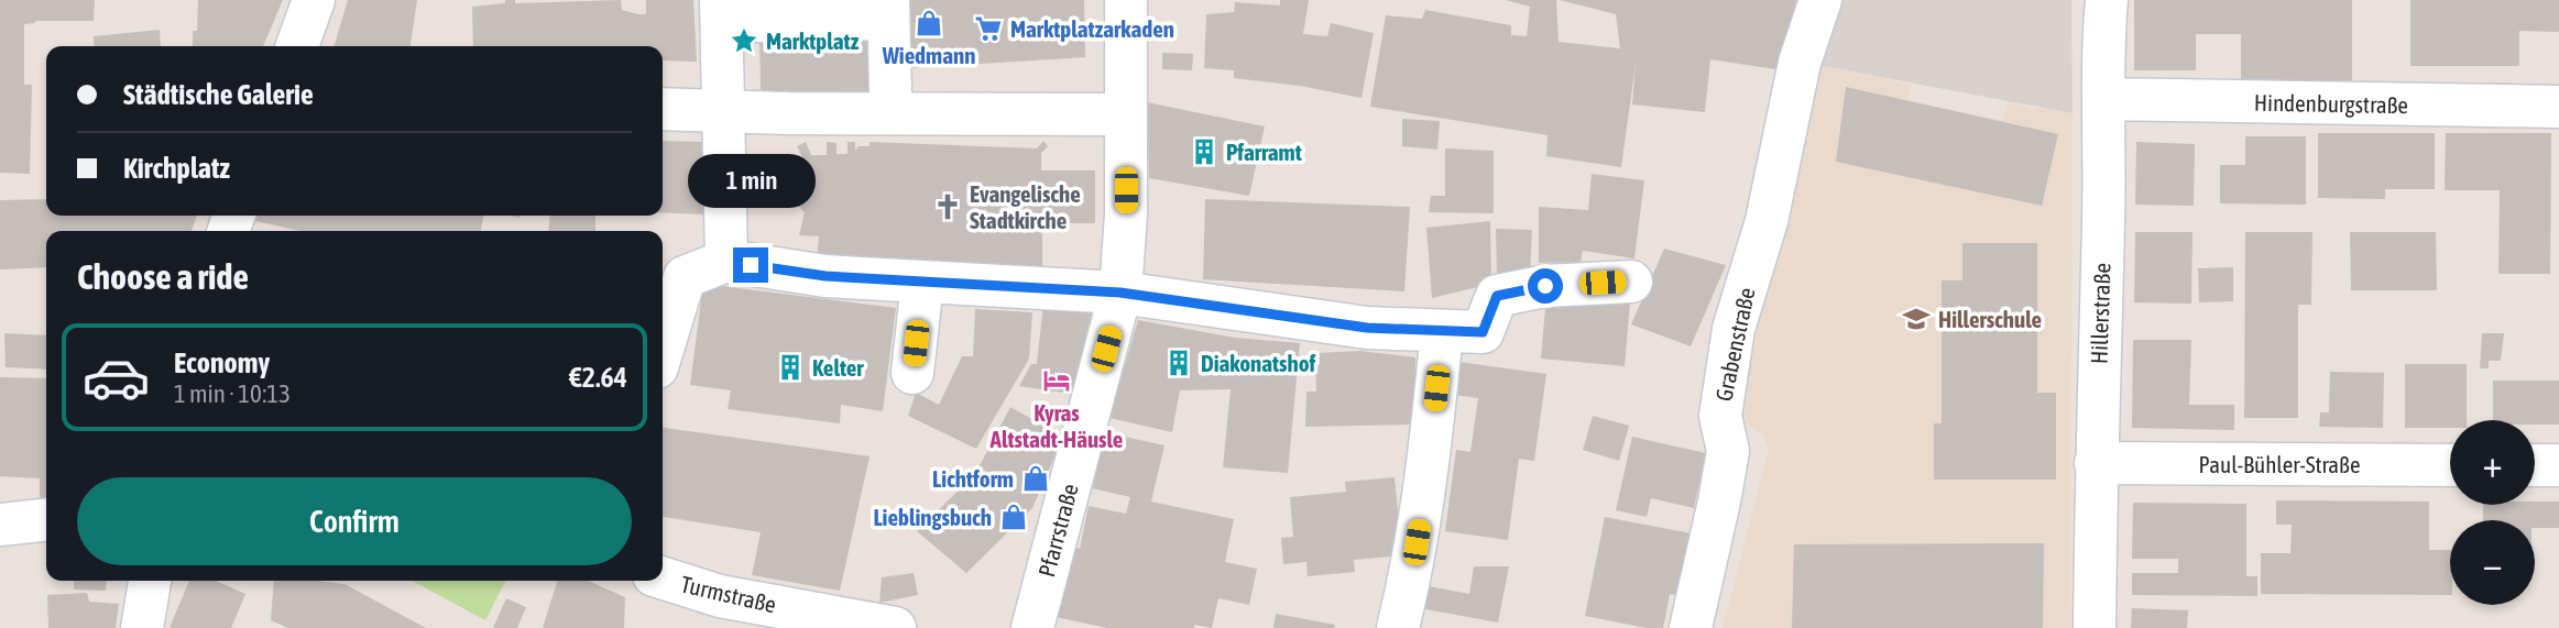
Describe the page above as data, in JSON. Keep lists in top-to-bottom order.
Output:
{
  "streets": {
    "street": [
      "Hindenburgstraße",
      "Hillerstraße",
      "Grabenstraße",
      "Paul-Bühler-Straße",
      "Pfarrstraße",
      "Turmstraße"
    ]
  },
  "crossings": [
    ["Hindenburgstraße", "Hillerstraße"],
    ["Hillerstraße", "Paul-Bühler-Straße"]
  ],
  "places": {
    "shop": ["Wiedmann", "Lichtform", "Lieblingsbuch"],
    "supermarket": ["Marktplatzarkaden"],
    "place": ["Marktplatz"],
    "building": ["Pfarramt", "Diakonatshof", "Kelter"],
    "church": ["Evangelische Stadtkirche"],
    "school or university": ["Hillerschule"],
    "hotel": ["Kyras Altstadt-Häusle"]
  },
  "page": {
    "banner": ["Städtische Galerie", "Kirchplatz"],
    "bubble": "1 min",
    "heading": "Choose a ride",
    "list": [
      {
        "name": "Economy",
        "note": "1 min · 10:13",
        "value": "€2.64"
      }
    ],
    "map_buttons": ["+", "−"],
    "buttons": "Confirm"
  }
}
